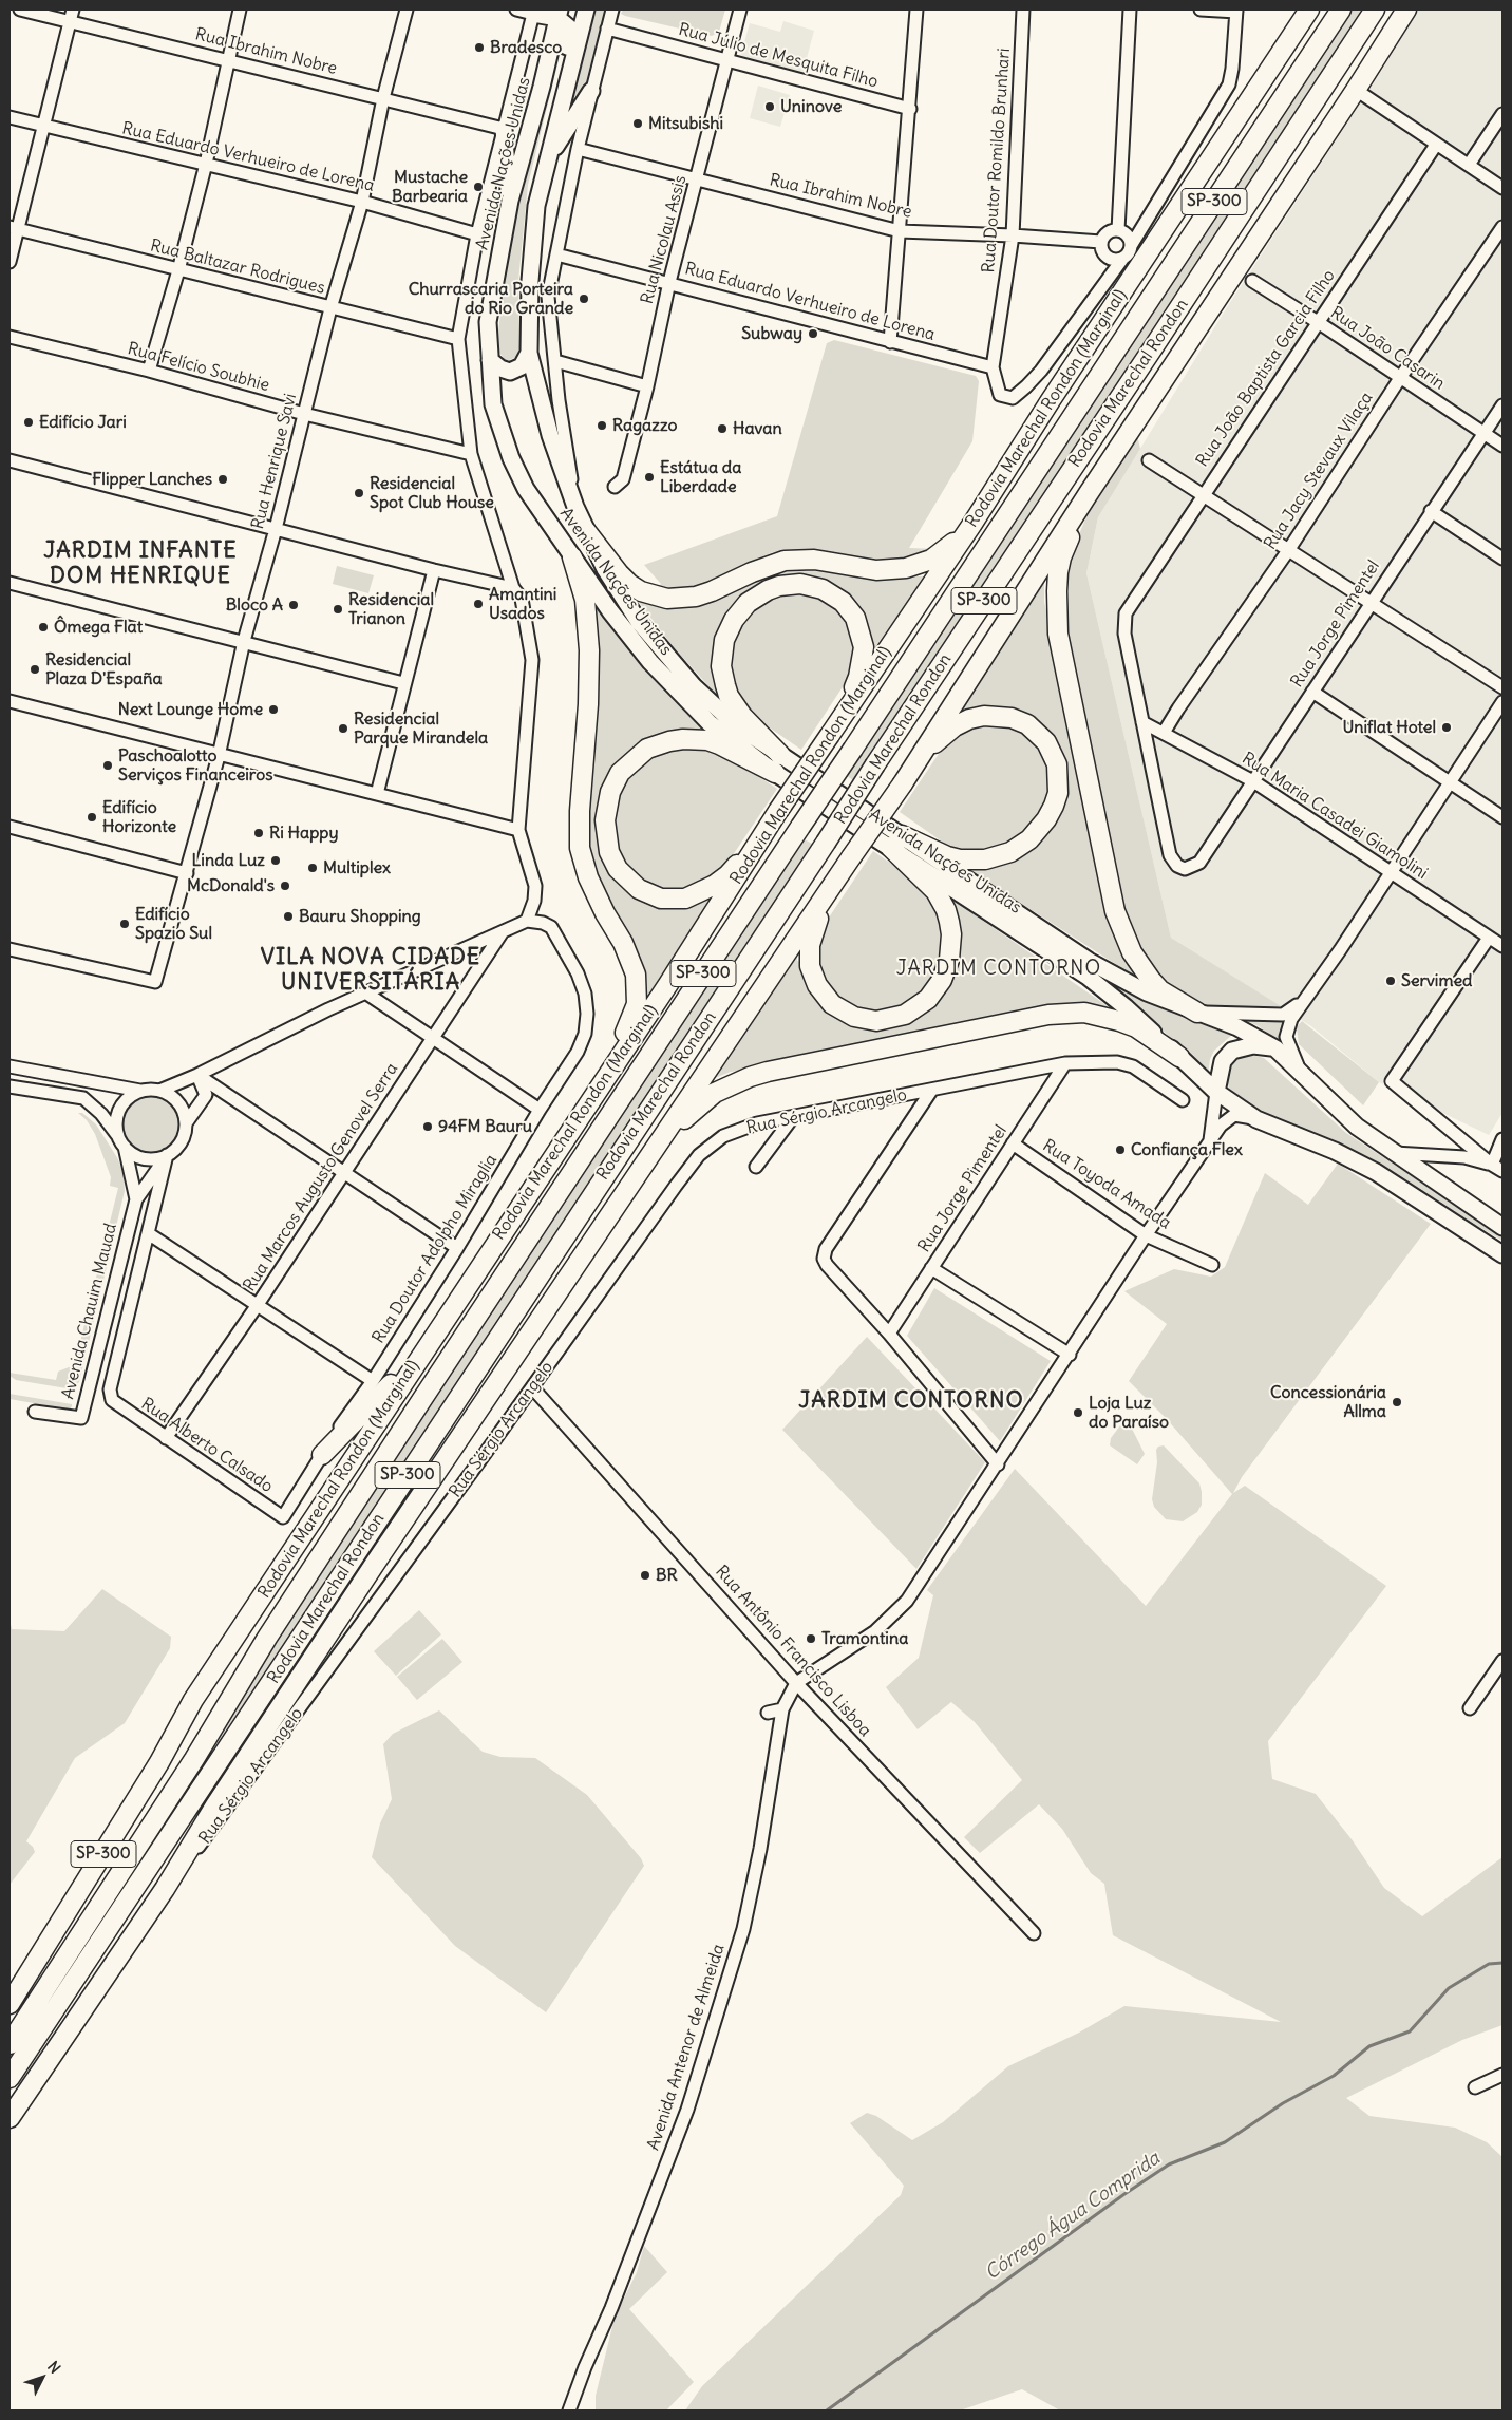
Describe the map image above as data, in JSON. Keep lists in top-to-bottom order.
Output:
{
  "streets": {
    "highway": [
      "SP-300",
      "Rodovia Marechal Rondon",
      "Rodovia Marechal Rondon (Marginal)",
      "Rua Sérgio Arcangelo"
    ],
    "main road": ["Avenida Nações Unidas"],
    "street": [
      "Rua Ibrahim Nobre",
      "Rua Júlio de Mesquita Filho",
      "Rua Eduardo Verhueiro de Lorena",
      "Rua Doutor Romildo Brunhari",
      "Rua Nicolau Assis",
      "Rua Baltazar Rodrigues",
      "Rua João Casarin",
      "Rua Felício Soubhie",
      "Rua João Baptista Garcia Filho",
      "Rua Henrique Savi",
      "Rua Jacy Stevaux Vilaça",
      "Rua Jorge Pimentel",
      "Rua Maria Casadei Giamolini",
      "Rua Marcos Augusto Genovel Serra",
      "Rua Toyoda Amada",
      "Rua Doutor Adolpho Miraglia",
      "Avenida Chauim Mauad",
      "Rua Alberto Calsado",
      "Rua Antônio Francisco Lisboa",
      "Avenida Antenor de Almeida"
    ]
  },
  "crossings": [
    ["Rua Ibrahim Nobre", "Rua Doutor Romildo Brunhari"],
    ["Rua Ibrahim Nobre", "Avenida Nações Unidas"],
    ["Rua Ibrahim Nobre", "Rua Nicolau Assis"],
    ["Rua Ibrahim Nobre", "Rua Henrique Savi"],
    ["Rua Júlio de Mesquita Filho", "Avenida Nações Unidas"],
    ["Rua Júlio de Mesquita Filho", "Rua Nicolau Assis"],
    ["Rua Eduardo Verhueiro de Lorena", "Rua Doutor Romildo Brunhari"],
    ["Rua Eduardo Verhueiro de Lorena", "Avenida Nações Unidas"],
    ["Rua Eduardo Verhueiro de Lorena", "Rua Nicolau Assis"],
    ["Rua Eduardo Verhueiro de Lorena", "Rua Henrique Savi"],
    ["Avenida Nações Unidas", "Rua Baltazar Rodrigues"],
    ["Avenida Nações Unidas", "Rua Felício Soubhie"],
    ["Avenida Nações Unidas", "Rua Doutor Adolpho Miraglia"],
    ["Rua Baltazar Rodrigues", "Rua Henrique Savi"],
    ["Rua João Casarin", "Rua João Baptista Garcia Filho"],
    ["Rua João Casarin", "Rua Jacy Stevaux Vilaça"],
    ["Rua João Casarin", "Rua Jorge Pimentel"],
    ["Rua Felício Soubhie", "Rua Henrique Savi"],
    ["Rua João Baptista Garcia Filho", "Rua Jorge Pimentel"],
    ["Rua João Baptista Garcia Filho", "Rua Maria Casadei Giamolini"],
    ["Rua Jacy Stevaux Vilaça", "Rua Maria Casadei Giamolini"],
    ["Rua Jorge Pimentel", "Rua Maria Casadei Giamolini"],
    ["Rua Jorge Pimentel", "Rua Sérgio Arcangelo"],
    ["Rua Jorge Pimentel", "Rua Toyoda Amada"],
    ["Rua Sérgio Arcangelo", "Rua Antônio Francisco Lisboa"],
    ["Rua Marcos Augusto Genovel Serra", "Rua Alberto Calsado"],
    ["Rua Doutor Adolpho Miraglia", "Rua Alberto Calsado"],
    ["Rua Antônio Francisco Lisboa", "Avenida Antenor de Almeida"]
  ],
  "districts": [
    "JARDIM INFANTE DOM HENRIQUE",
    "VILA NOVA CIDADE UNIVERSITÁRIA",
    "JARDIM CONTORNO",
    "JARDIM CONTORNO"
  ],
  "water": ["Córrego Água Comprida"],
  "places": [
    "Bradesco",
    "Uninove",
    "Mitsubishi",
    "Mustache Barbearia",
    "Churrascaria Porteira do Rio Grande",
    "Subway",
    "Edifício Jari",
    "Ragazzo",
    "Havan",
    "Estátua da Liberdade",
    "Flipper Lanches",
    "Residencial Spot Club House",
    "Amantini Usados",
    "Bloco A",
    "Residencial Trianon",
    "Ômega Flat",
    "Residencial Plaza D'España",
    "Next Lounge Home",
    "Uniflat Hotel",
    "Residencial Parque Mirandela",
    "Paschoalotto Serviços Financeiros",
    "Edifício Horizonte",
    "Ri Happy",
    "Linda Luz",
    "Multiplex",
    "McDonald's",
    "Bauru Shopping",
    "Edifício Spazio Sul",
    "Servimed",
    "94FM Bauru",
    "Confiança Flex",
    "Concessionária Allma",
    "Loja Luz do Paraíso",
    "BR",
    "Tramontina"
  ],
  "north": "top right"
}
